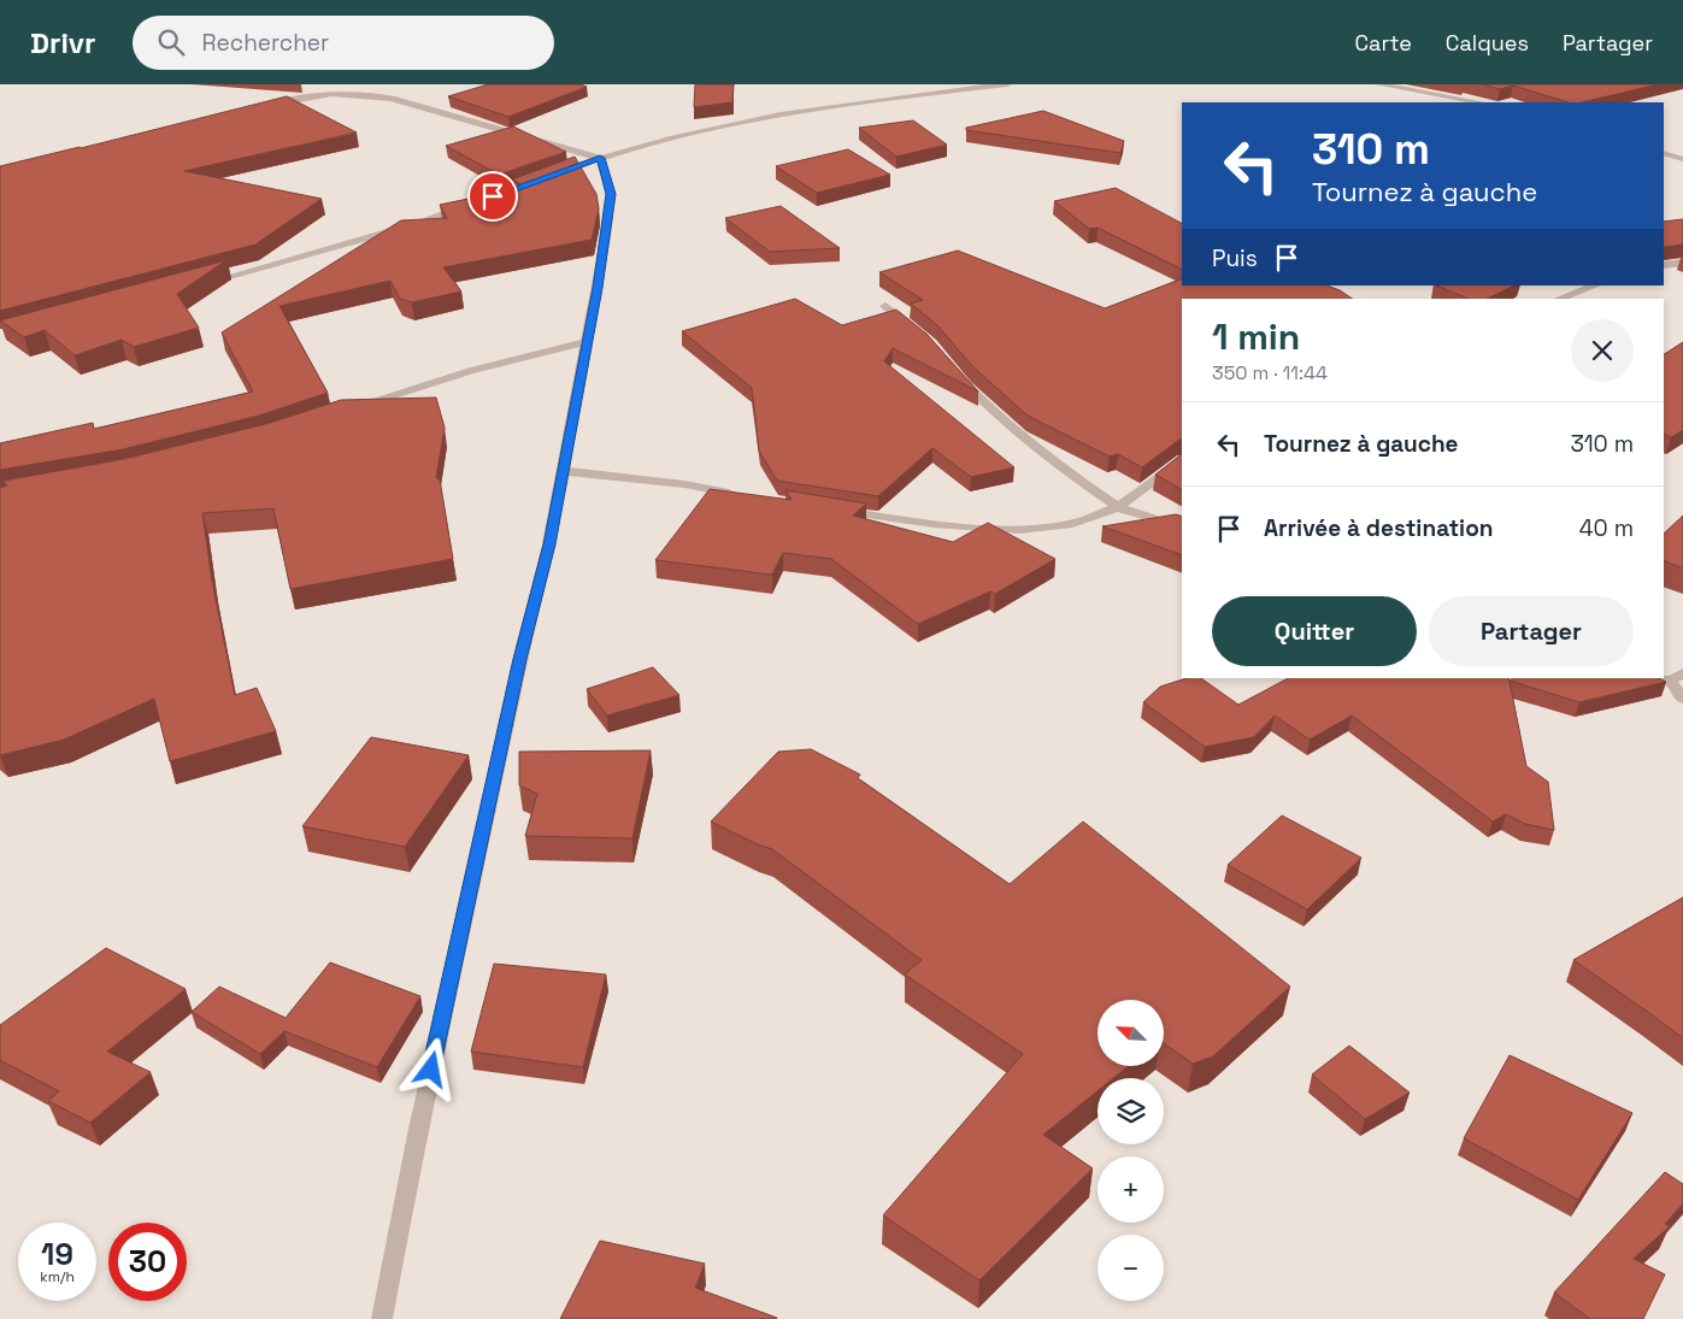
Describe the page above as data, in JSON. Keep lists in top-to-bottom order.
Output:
{
  "north": "top left",
  "page": {
    "header": "Drivr",
    "search": "Rechercher",
    "nav": ["Carte", "Calques", "Partager"],
    "turn": ["310 m", "Tournez à gauche"],
    "then": "Puis",
    "heading": ["1 min", "350 m · 11:44"],
    "list": [
      {
        "name": "Tournez à gauche",
        "value": "310 m"
      },
      {
        "name": "Arrivée à destination",
        "value": "40 m"
      }
    ],
    "buttons": ["Quitter", "Partager"],
    "map_buttons": ["+", "−"],
    "speed": "19 km/h",
    "limit": "30"
  }
}
